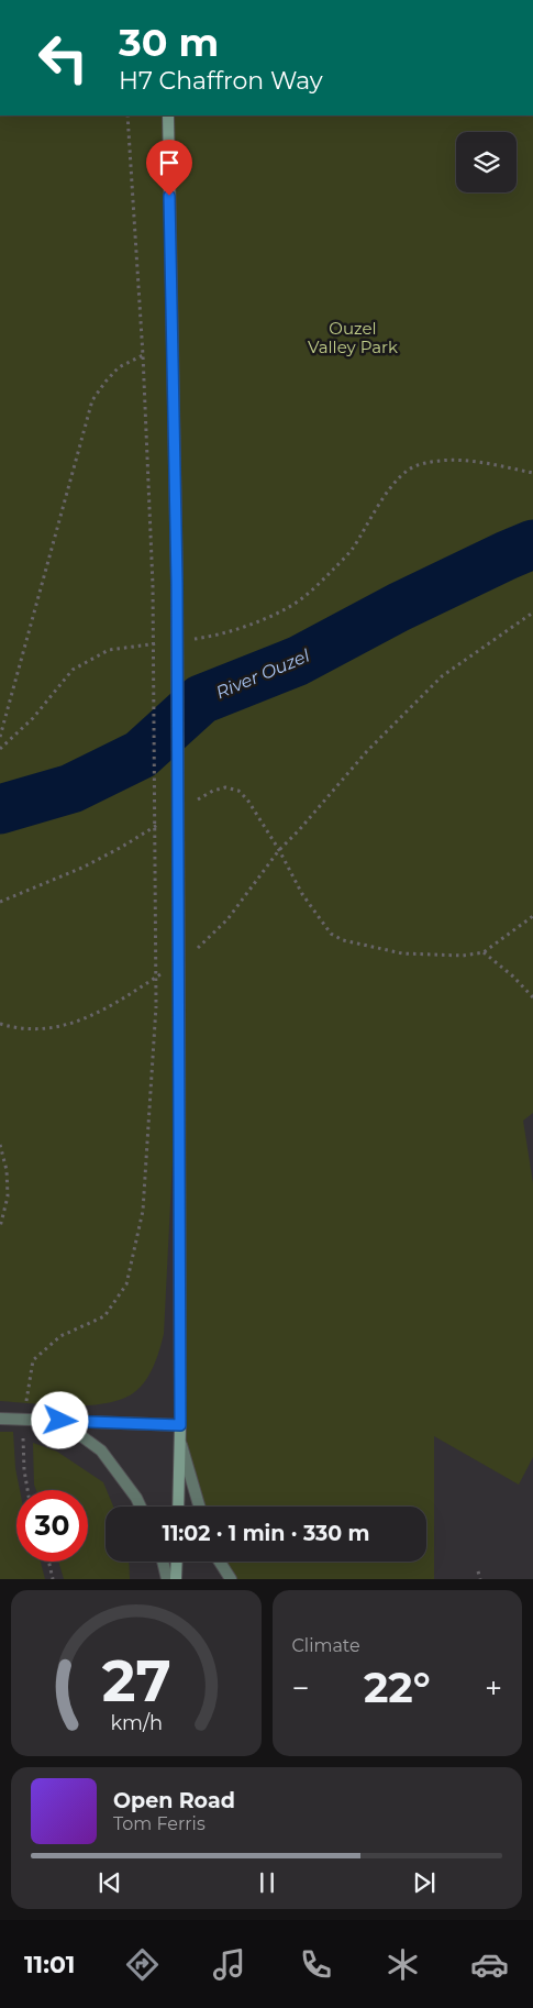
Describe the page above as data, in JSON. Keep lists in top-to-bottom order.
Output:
{
  "water": ["River Ouzel"],
  "parks": ["Ouzel Valley Park"],
  "page": {
    "turn": ["30 m", "H7 Chaffron Way"],
    "limit": "30",
    "trip": "11:02 · 1 min · 330 m",
    "tile": "Climate",
    "heat": ["−", "22°", "+"],
    "song": ["Open Road", "Tom Ferris"],
    "tabs": "11:01",
    "gauge": ["27", "km/h"]
  }
}
